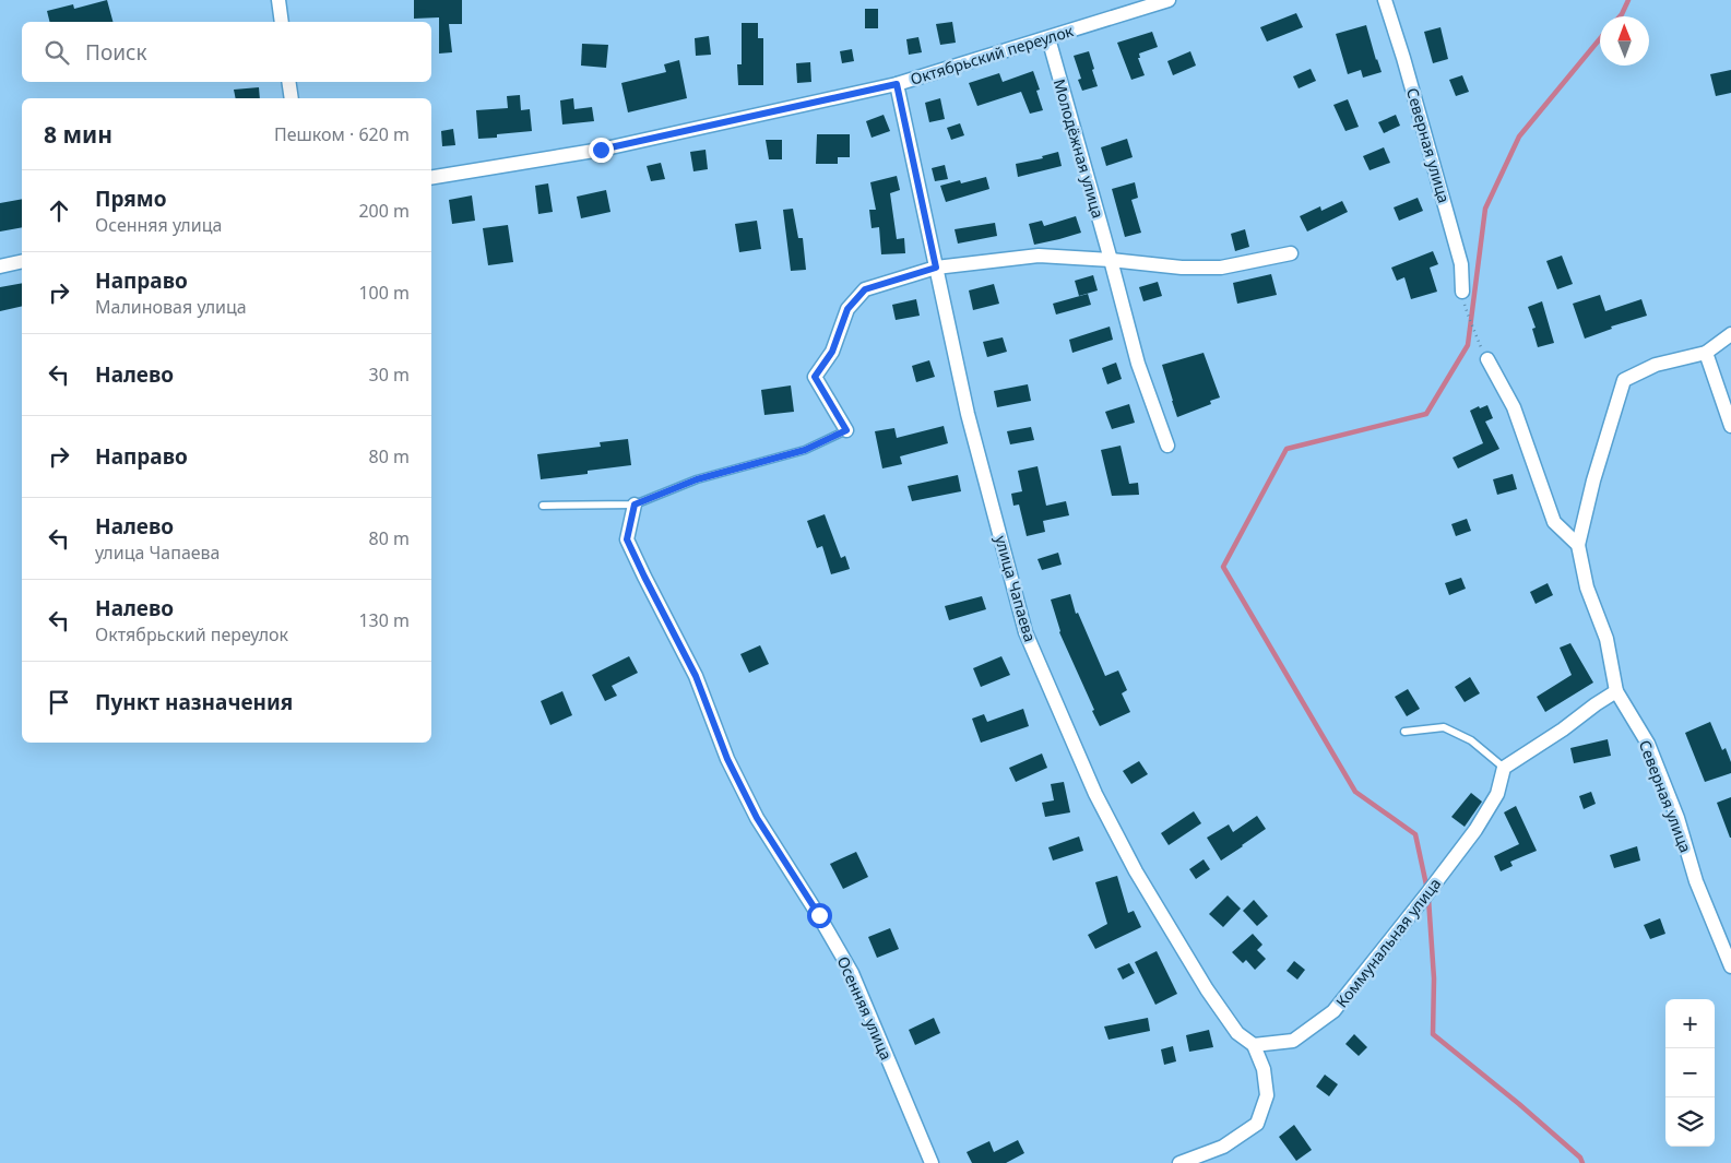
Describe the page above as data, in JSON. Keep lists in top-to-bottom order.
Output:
{
  "streets": {
    "street": [
      "Октябрьский переулок",
      "Северная улица",
      "Молодёжная улица",
      "улица Чапаева",
      "Коммунальная улица",
      "Осенняя улица"
    ]
  },
  "crossings": [
    ["Октябрьский переулок", "Молодёжная улица"],
    ["Октябрьский переулок", "улица Чапаева"],
    ["улица Чапаева", "Коммунальная улица"]
  ],
  "north": "top",
  "page": {
    "search": "Поиск",
    "heading": ["8 мин", "Пешком · 620 m"],
    "list": [
      ["Прямо", "Осенняя улица", "200 m"],
      ["Направо", "Малиновая улица", "100 m"],
      ["Налево", "30 m"],
      ["Направо", "80 m"],
      ["Налево", "улица Чапаева", "80 m"],
      ["Налево", "Октябрьский переулок", "130 m"],
      "Пункт назначения"
    ],
    "map_buttons": ["+", "−"]
  }
}
